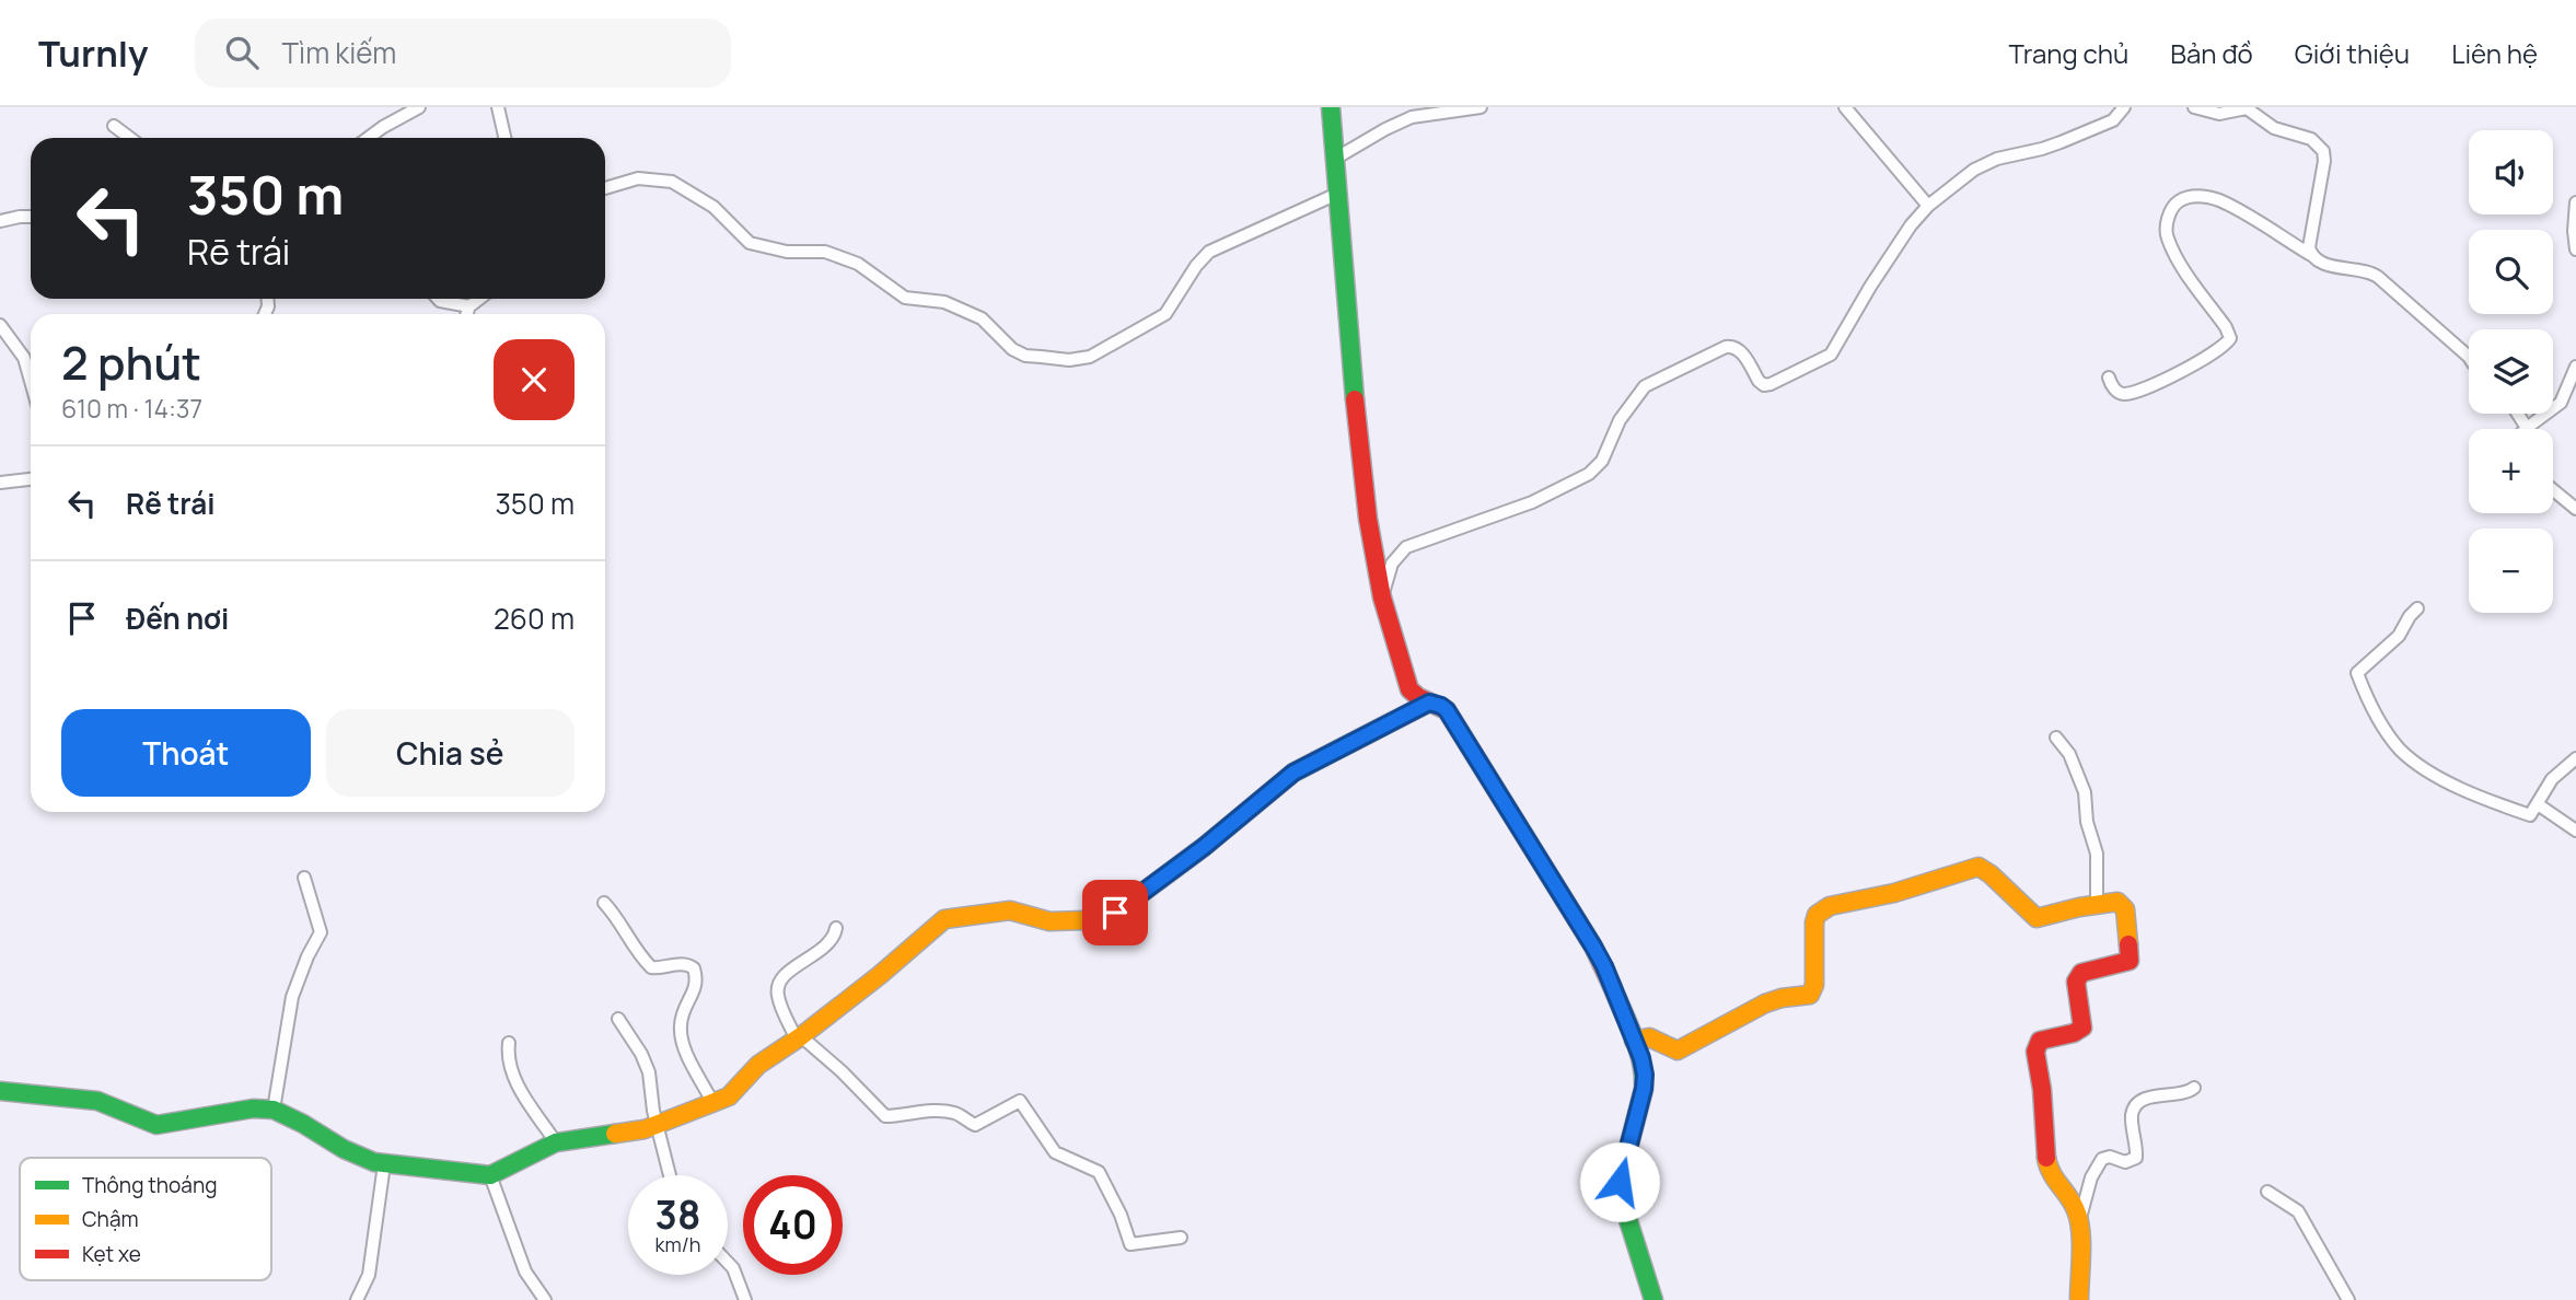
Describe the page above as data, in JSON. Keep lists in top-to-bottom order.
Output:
{
  "legend": ["Thông thoáng", "Chậm", "Kẹt xe"],
  "page": {
    "header": "Turnly",
    "search": "Tìm kiếm",
    "nav": [
      "Trang chủ",
      "Bản đồ",
      "Giới thiệu",
      "Liên hệ"
    ],
    "map_buttons": ["+", "−"],
    "turn": ["350 m", "Rẽ trái"],
    "heading": ["2 phút", "610 m · 14:37"],
    "list": [
      {
        "name": "Rẽ trái",
        "value": "350 m"
      },
      {
        "name": "Đến nơi",
        "value": "260 m"
      }
    ],
    "buttons": ["Thoát", "Chia sẻ"],
    "speed": "38 km/h",
    "limit": "40"
  }
}
